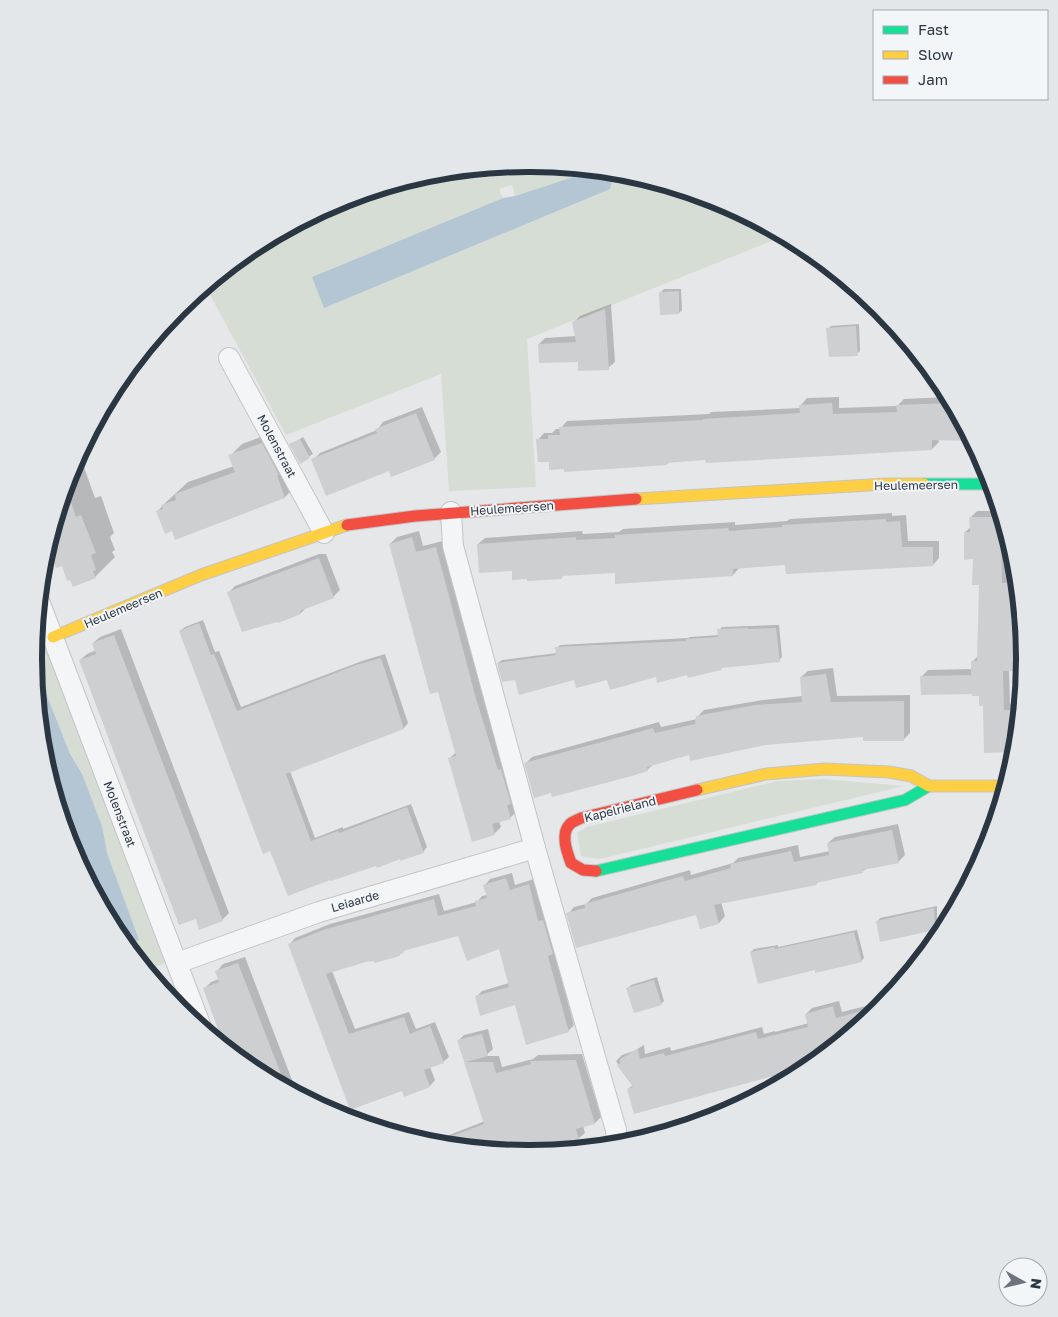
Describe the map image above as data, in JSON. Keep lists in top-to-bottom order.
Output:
{
  "streets": {
    "street": [
      "Molenstraat",
      "Heulemeersen",
      "Kapelrieland",
      "Leiaarde"
    ]
  },
  "crossings": [
    ["Molenstraat", "Heulemeersen"],
    ["Molenstraat", "Leiaarde"]
  ],
  "legend": ["Fast", "Slow", "Jam"],
  "north": "right"
}
